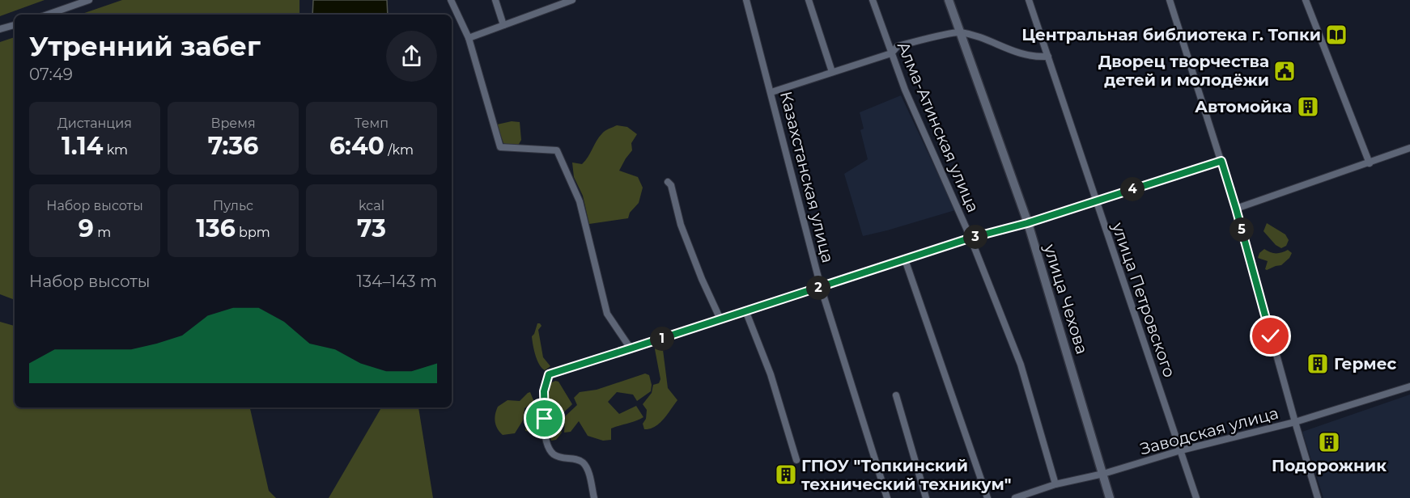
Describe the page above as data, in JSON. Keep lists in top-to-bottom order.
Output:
{
  "streets": {
    "street": [
      "Алма-Атинская улица",
      "Казахстанская улица",
      "улица Чехова",
      "улица Петровского",
      "Заводская улица"
    ]
  },
  "crossings": [
    ["Алма-Атинская улица", "Заводская улица"],
    ["улица Чехова", "Заводская улица"],
    ["улица Петровского", "Заводская улица"]
  ],
  "places": {
    "library": ["Центральная библиотека г. Топки"],
    "public building": ["Дворец творчества детей и молодёжи"],
    "building": [
      "Автомойка",
      "Гермес",
      "Подорожник",
      "ГПОУ \"Топкинский технический техникум\""
    ]
  },
  "page": {
    "heading": ["Утренний забег", "07:49"],
    "stats": [
      ["Дистанция", "1.14 km"],
      ["Время", "7:36"],
      ["Темп", "6:40 /km"],
      ["Набор высоты", "9 m"],
      ["Пульс", "136 bpm"],
      ["kcal", "73"]
    ],
    "pins": [
      "4",
      "5",
      "3",
      "2",
      "1"
    ],
    "chart": ["Набор высоты", "134–143 m"]
  }
}
